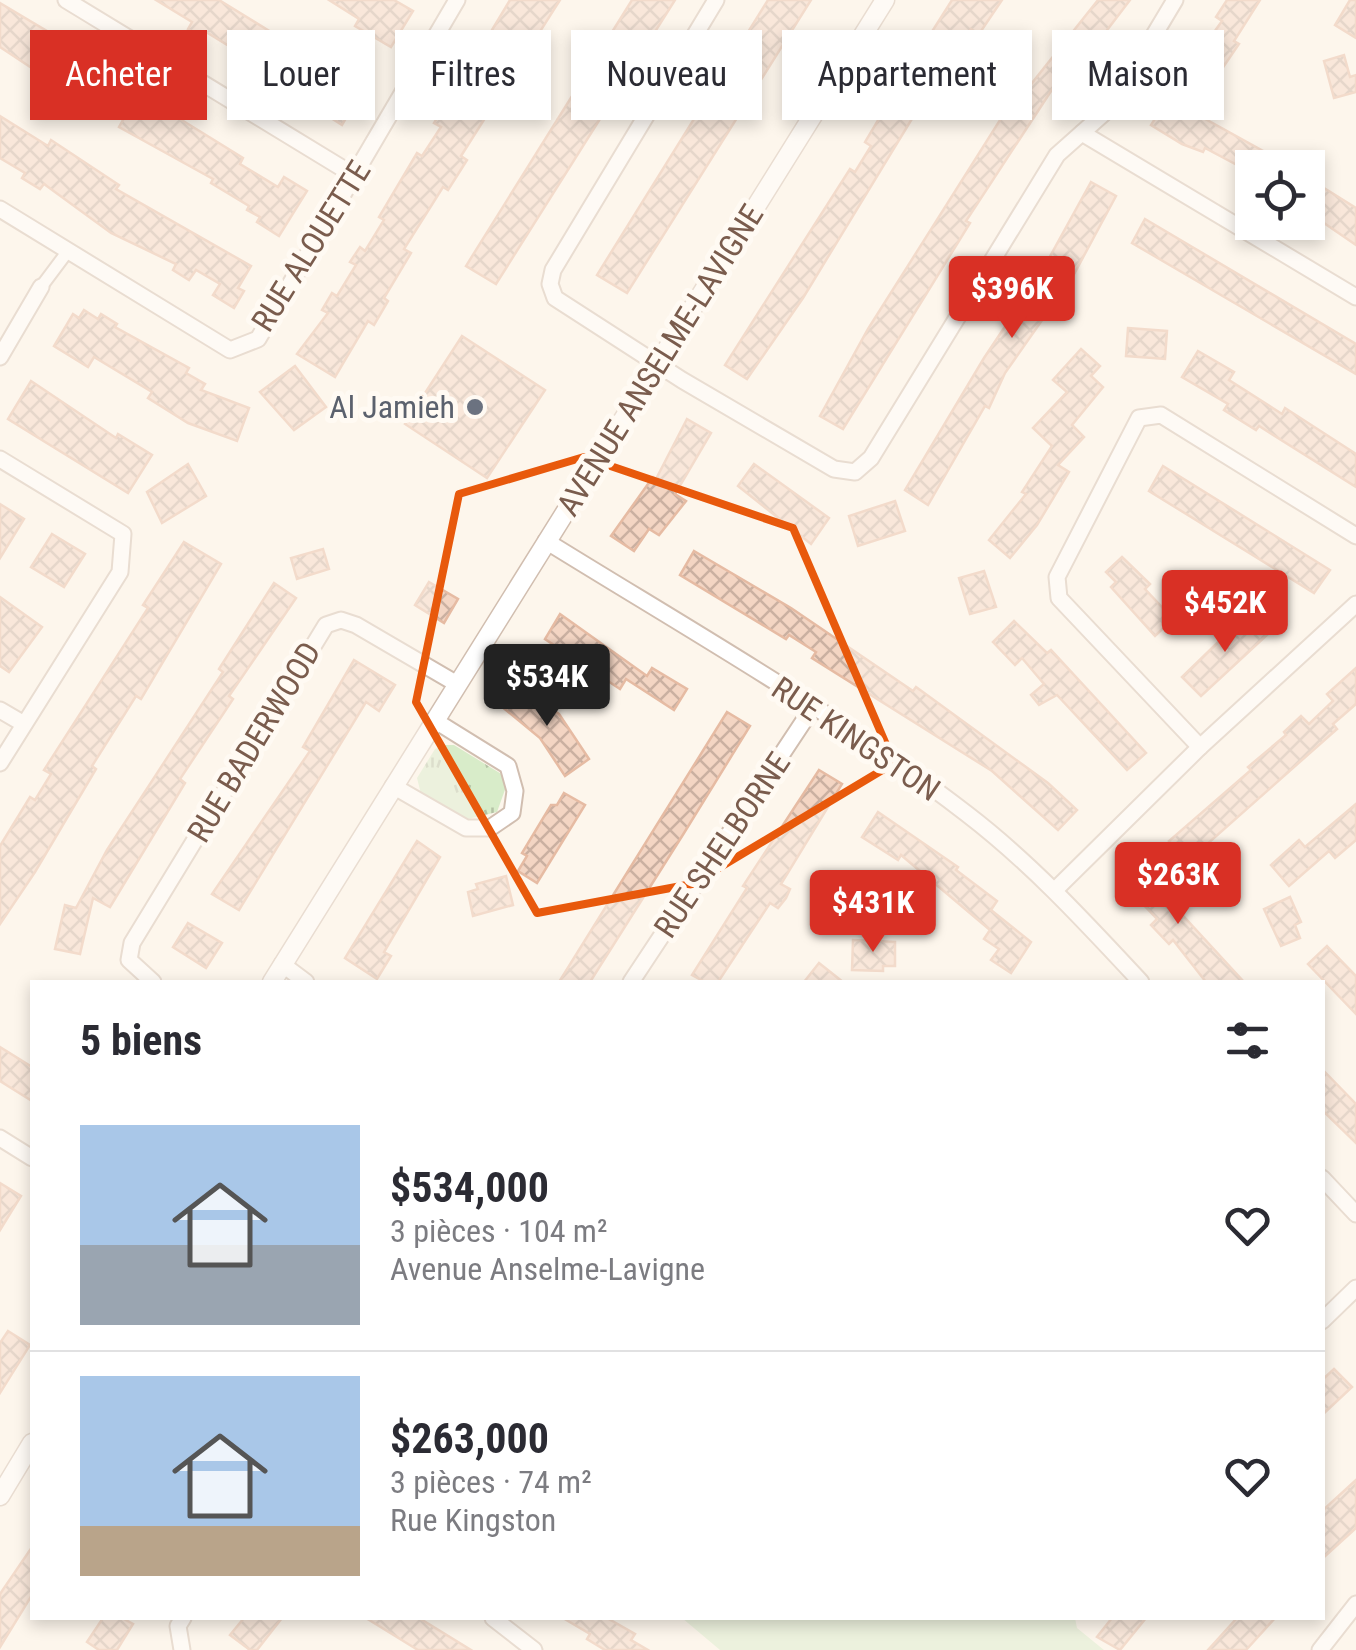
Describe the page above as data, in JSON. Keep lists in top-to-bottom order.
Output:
{
  "streets": {
    "street": [
      "RUE ALOUETTE",
      "AVENUE ANSELME-LAVIGNE",
      "RUE KINGSTON",
      "RUE BADERWOOD",
      "RUE SHELBORNE"
    ]
  },
  "crossings": [
    ["AVENUE ANSELME-LAVIGNE", "RUE KINGSTON"],
    ["AVENUE ANSELME-LAVIGNE", "RUE BADERWOOD"],
    ["RUE KINGSTON", "RUE SHELBORNE"]
  ],
  "places": ["Al Jamieh"],
  "page": {
    "chip": [
      "Acheter",
      "Louer",
      "Filtres",
      "Nouveau",
      "Appartement",
      "Maison"
    ],
    "price": [
      "$396K",
      "$452K",
      "$534K",
      "$263K",
      "$431K"
    ],
    "heading": "5 biens",
    "list": [
      {
        "name": "$534,000",
        "note": "3 pièces · 104 m² · Avenue Anselme-Lavigne"
      },
      {
        "name": "$263,000",
        "note": "3 pièces · 74 m² · Rue Kingston"
      }
    ]
  }
}
